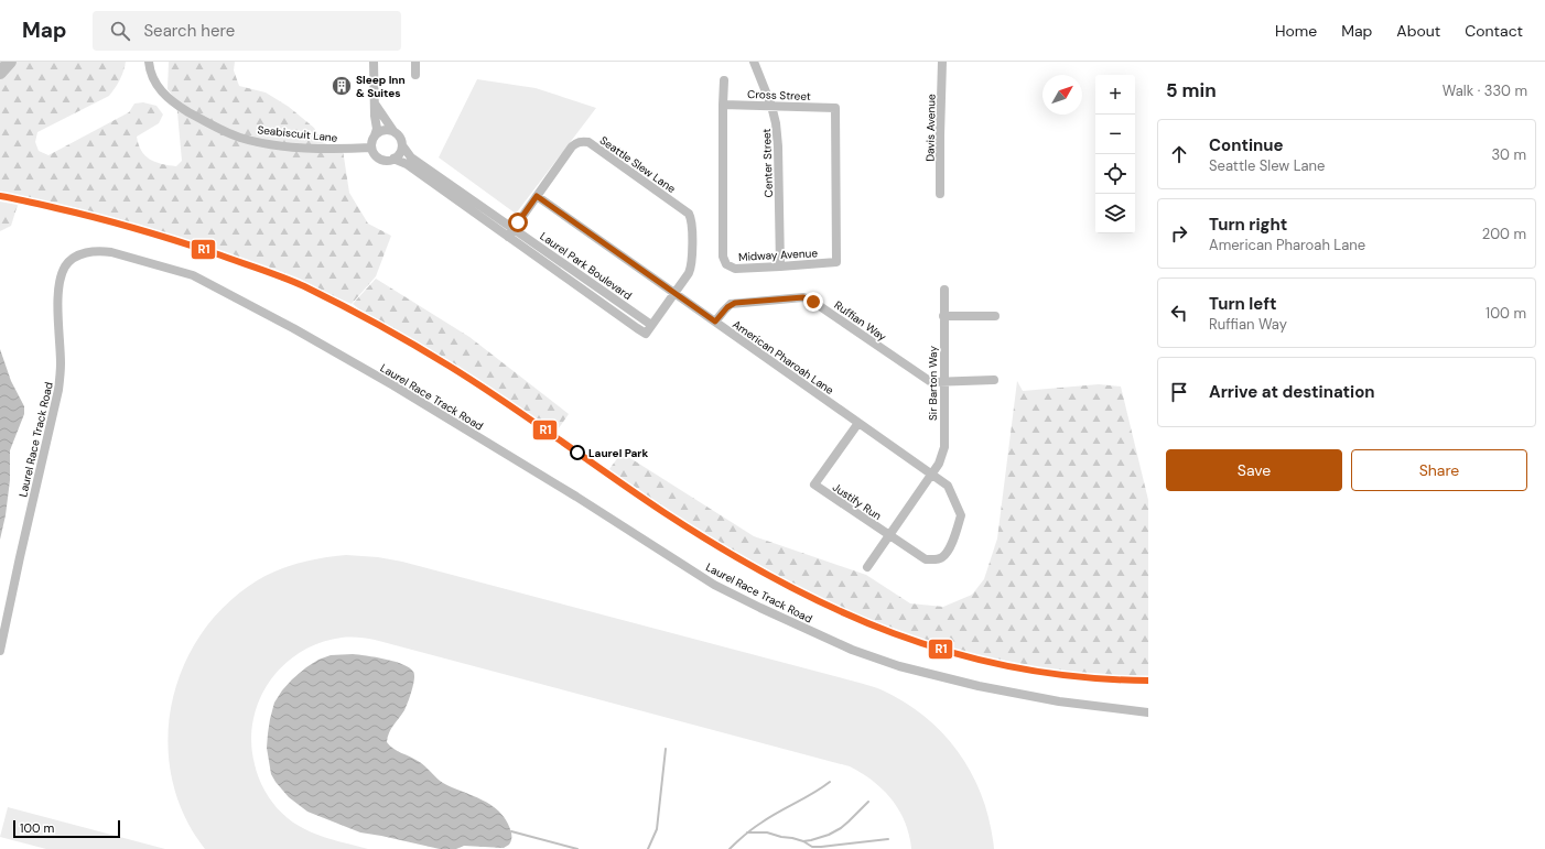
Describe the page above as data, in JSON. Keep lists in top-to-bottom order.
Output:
{
  "streets": {
    "street": [
      "Cross Street",
      "Davis Avenue",
      "Seabiscuit Lane",
      "Center Street",
      "Seattle Slew Lane",
      "Midway Avenue",
      "Laurel Park Boulevard",
      "Ruffian Way",
      "American Pharoah Lane",
      "Sir Barton Way",
      "Laurel Race Track Road",
      "Justify Run"
    ]
  },
  "crossings": [
    ["Cross Street", "Center Street"],
    ["Cross Street", "Midway Avenue"],
    ["Seabiscuit Lane", "Laurel Park Boulevard"],
    ["Center Street", "Midway Avenue"],
    ["Seattle Slew Lane", "Laurel Park Boulevard"],
    ["Seattle Slew Lane", "American Pharoah Lane"],
    ["Ruffian Way", "American Pharoah Lane"],
    ["Ruffian Way", "Sir Barton Way"],
    ["American Pharoah Lane", "Sir Barton Way"],
    ["American Pharoah Lane", "Justify Run"],
    ["Sir Barton Way", "Justify Run"]
  ],
  "places": {
    "building": ["Sleep Inn & Suites"],
    "other": ["Laurel Park"]
  },
  "lines": ["transit line R1"],
  "scale_bar": "100 m",
  "north": "top right",
  "page": {
    "header": "Map",
    "search": "Search here",
    "nav": [
      "Home",
      "Map",
      "About",
      "Contact"
    ],
    "heading": ["5 min", "Walk · 330 m"],
    "map_buttons": ["+", "−"],
    "list": [
      ["Continue", "Seattle Slew Lane", "30 m"],
      ["Turn right", "American Pharoah Lane", "200 m"],
      ["Turn left", "Ruffian Way", "100 m"],
      "Arrive at destination"
    ],
    "buttons": ["Save", "Share"],
    "scale": "100 m"
  }
}
